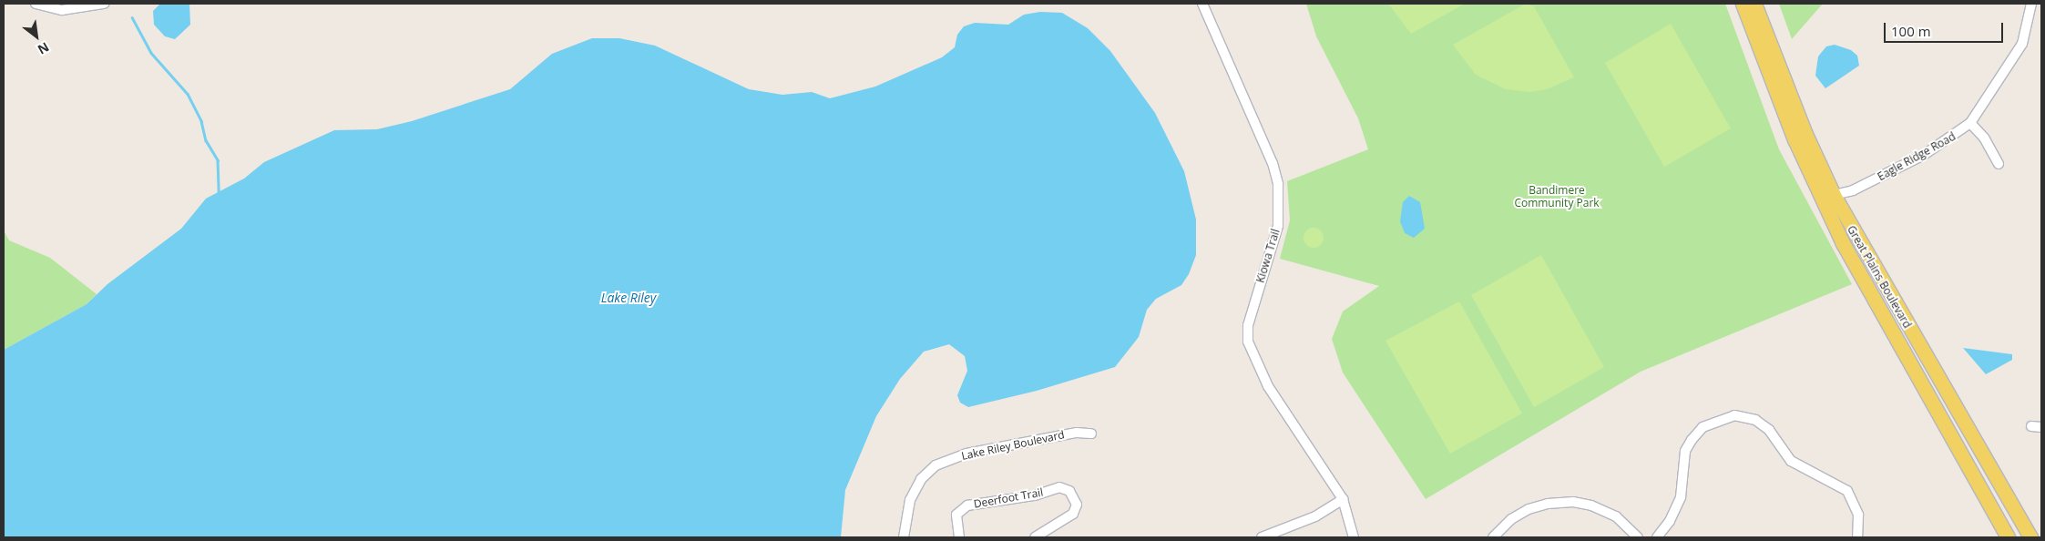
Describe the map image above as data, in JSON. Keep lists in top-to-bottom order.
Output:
{
  "streets": {
    "main road": ["Great Plains Boulevard"],
    "street": [
      "Eagle Ridge Road",
      "Kiowa Trail",
      "Lake Riley Boulevard",
      "Deerfoot Trail"
    ]
  },
  "crossings": [
    ["Eagle Ridge Road", "Great Plains Boulevard"]
  ],
  "water": ["Lake Riley"],
  "parks": ["Bandimere Community Park"],
  "scale_bar": "100 m",
  "north": "bottom right"
}
